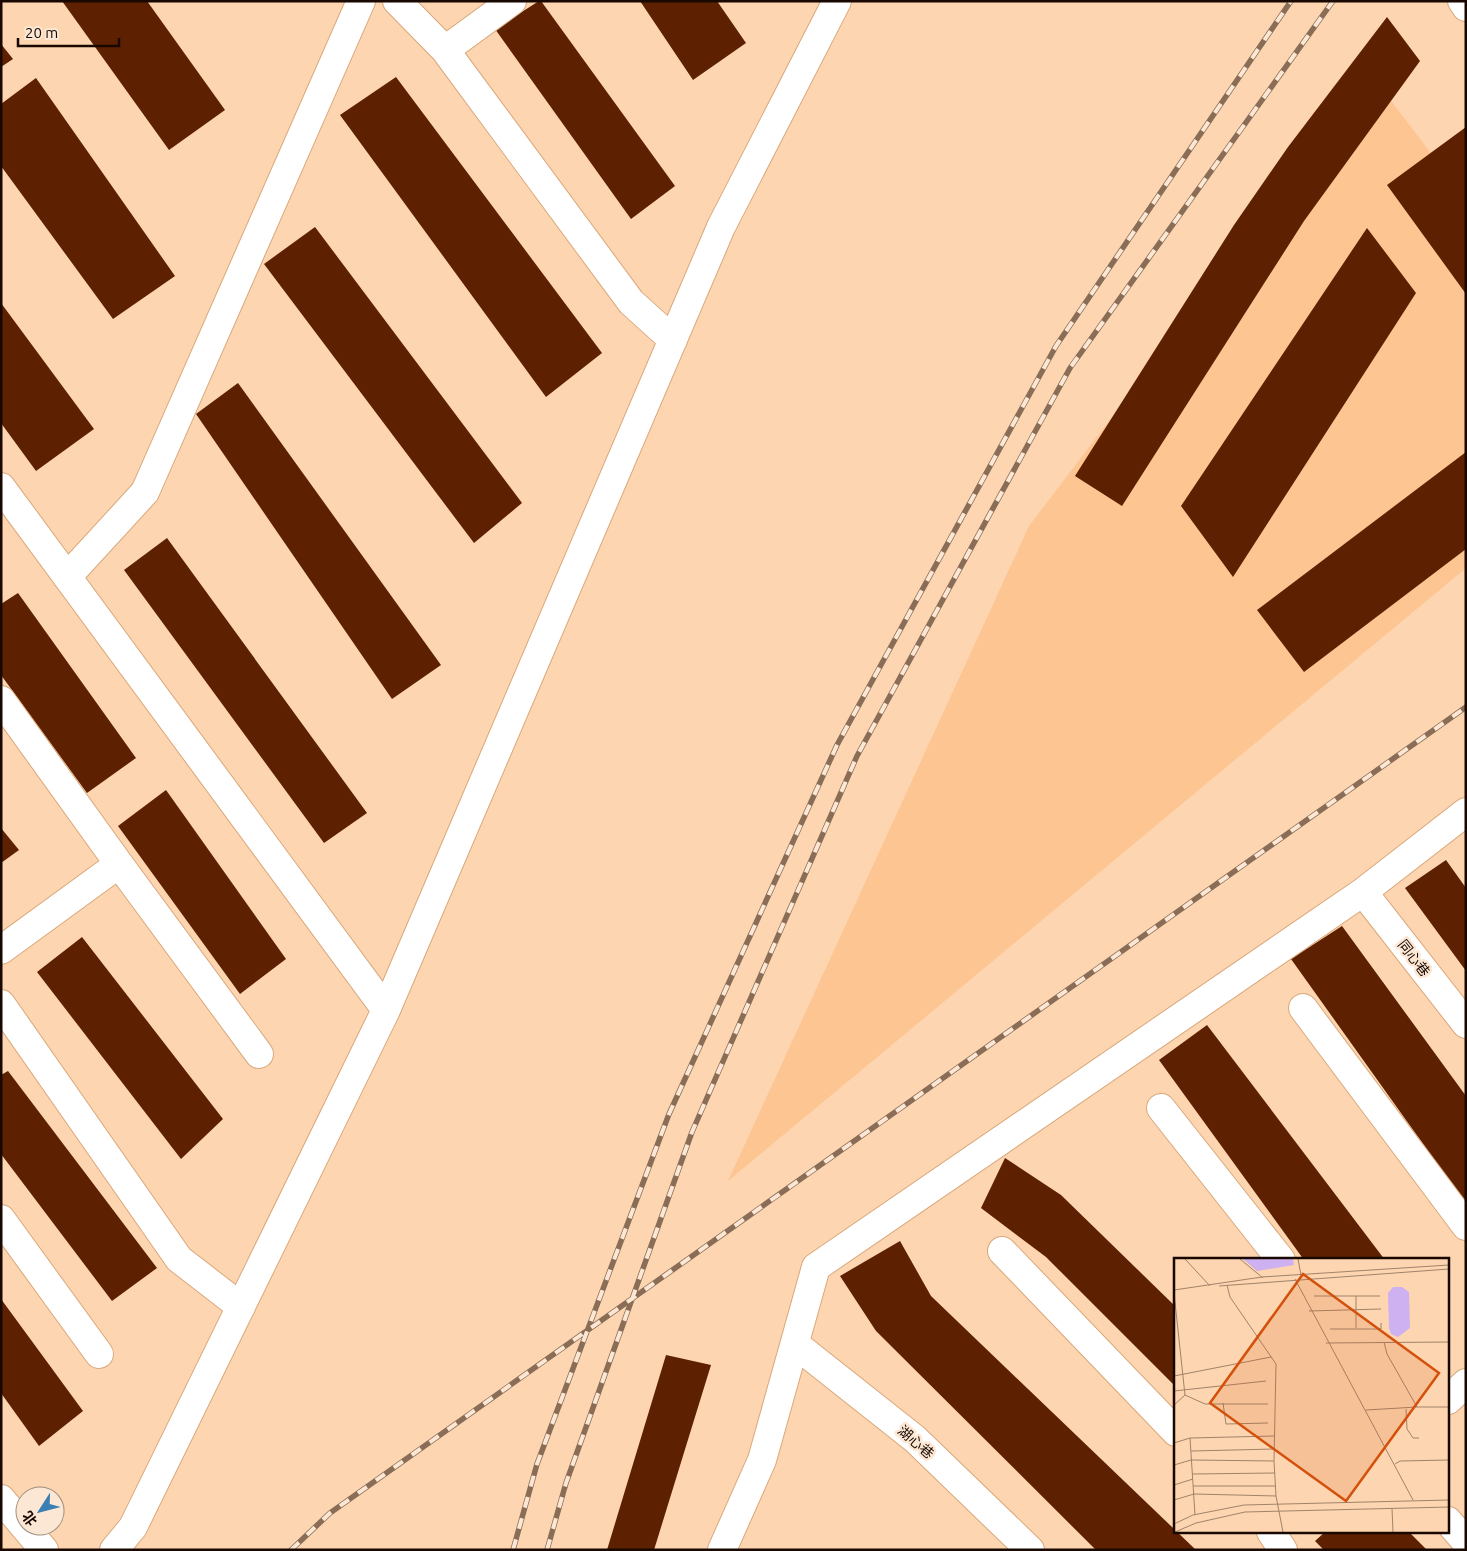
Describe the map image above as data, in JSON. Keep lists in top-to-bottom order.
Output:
{
  "streets": {
    "street": ["同心巷", "湖心巷"]
  },
  "scale_bar": "20 m",
  "north": "bottom left"
}
